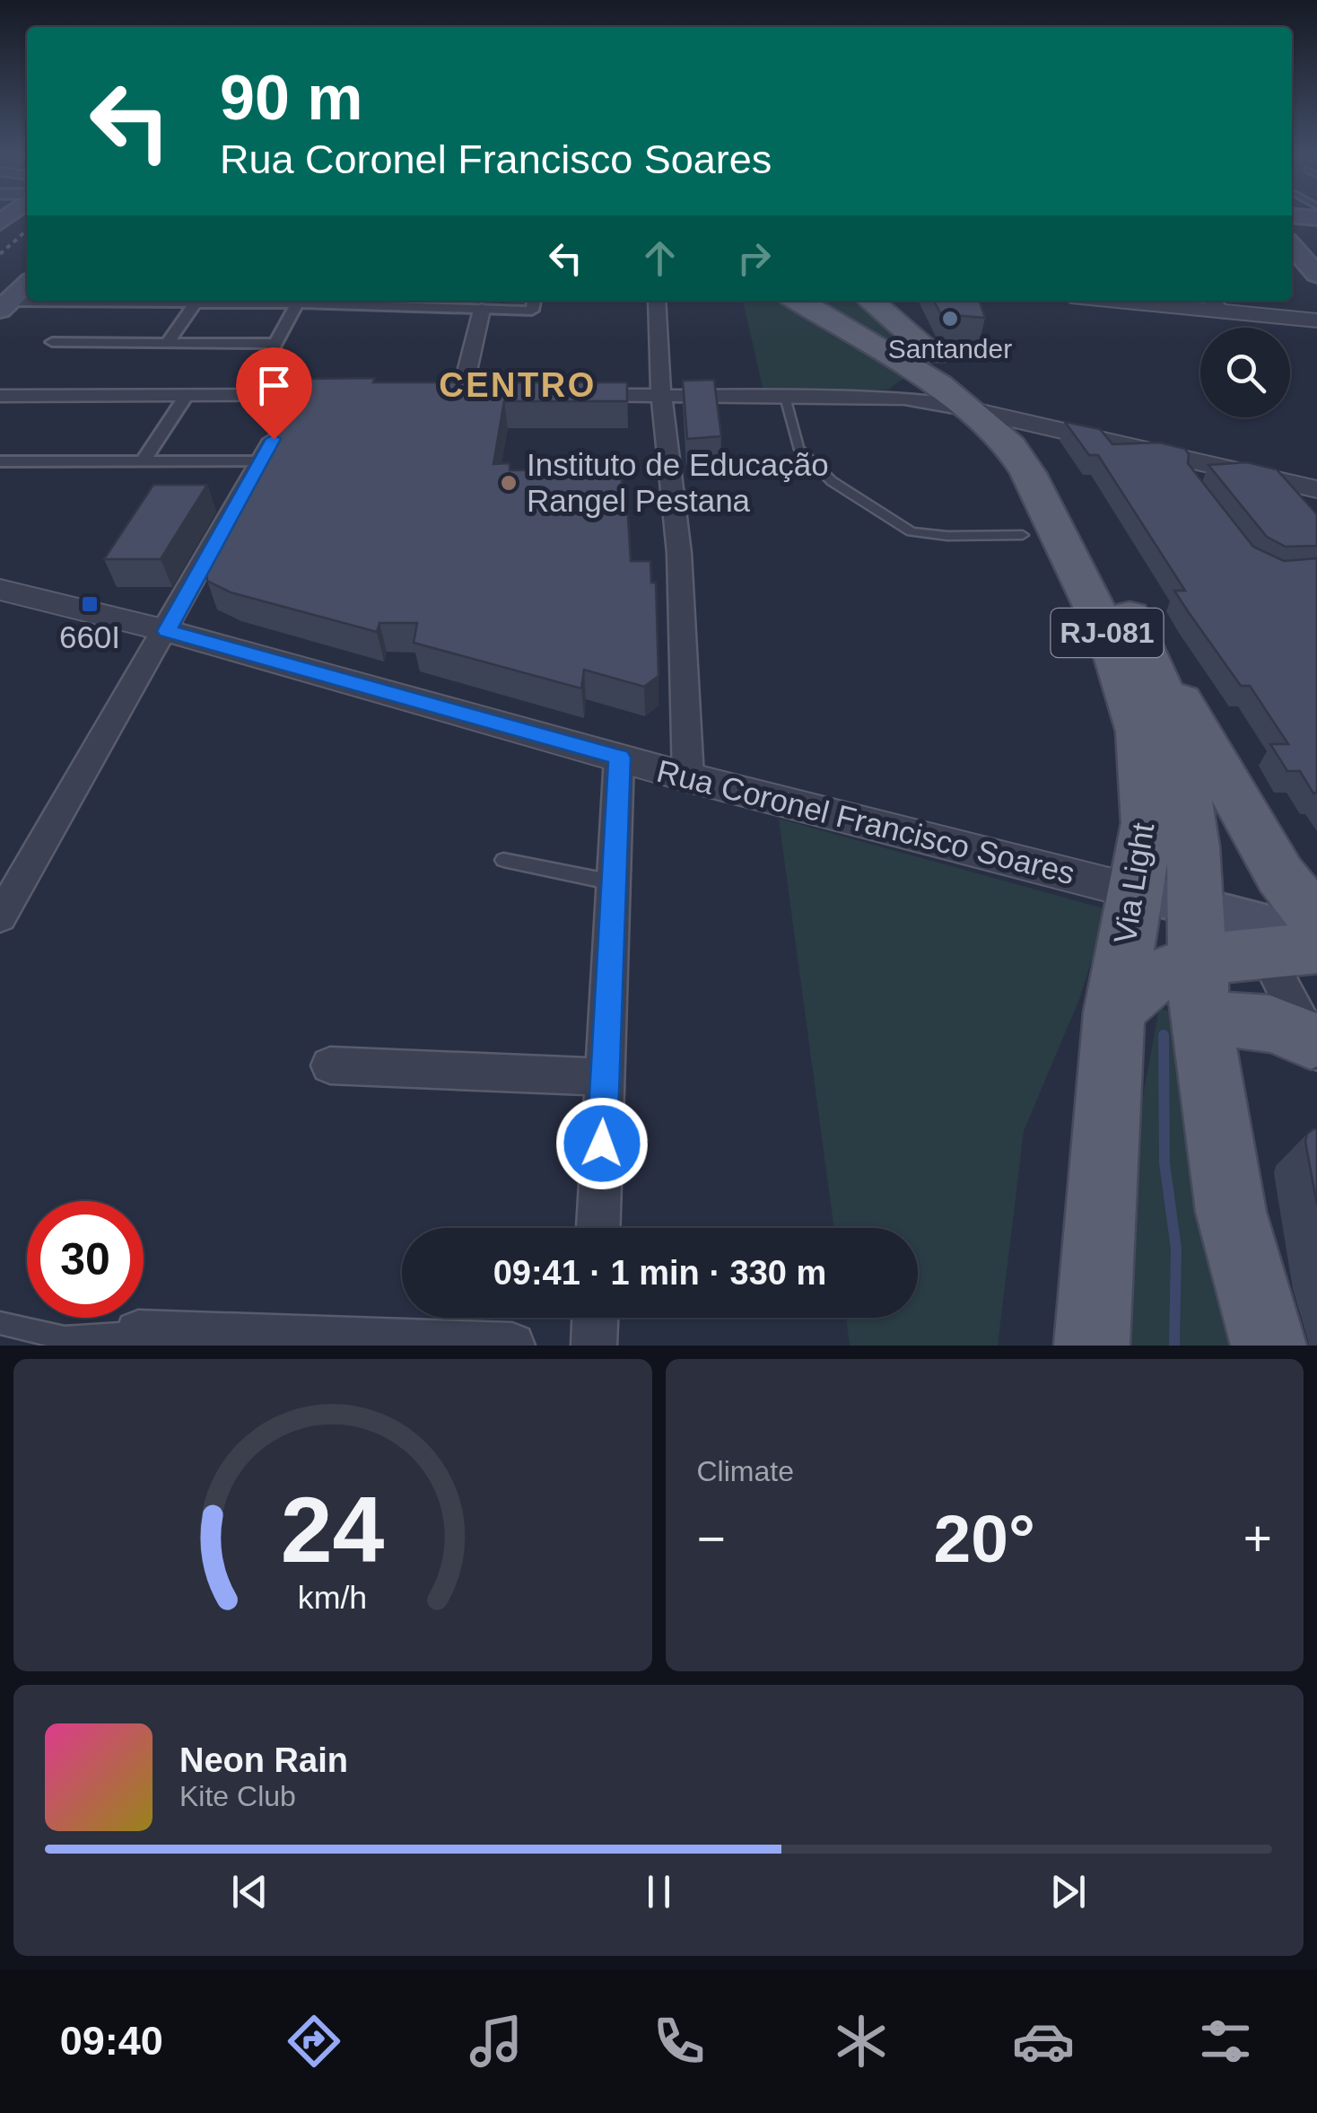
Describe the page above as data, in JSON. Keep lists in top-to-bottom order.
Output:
{
  "streets": {
    "main road": ["RJ-081", "Rua Coronel Francisco Soares", "Via Light"]
  },
  "crossings": [
    ["Rua Coronel Francisco Soares", "Via Light"]
  ],
  "districts": ["CENTRO"],
  "places": {
    "other": ["Santander", "Instituto de Educação Rangel Pestana"],
    "transit": ["660I"]
  },
  "page": {
    "turn": ["90 m", "Rua Coronel Francisco Soares"],
    "limit": "30",
    "trip": "09:41 · 1 min · 330 m",
    "tile": "Climate",
    "heat": ["−", "20°", "+"],
    "song": ["Neon Rain", "Kite Club"],
    "tabs": "09:40",
    "gauge": ["24", "km/h"]
  }
}
